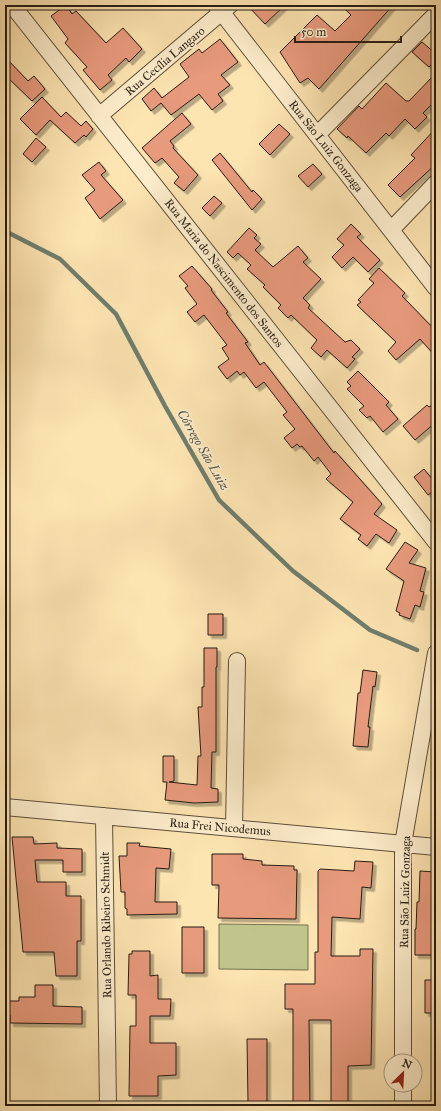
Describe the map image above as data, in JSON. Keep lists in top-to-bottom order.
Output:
{
  "streets": {
    "street": [
      "Rua Cecília Langaro",
      "Rua São Luiz Gonzaga",
      "Rua Maria do Nascimento dos Santos",
      "Rua Frei Nicodemus",
      "Rua Orlando Ribeiro Schmidt"
    ]
  },
  "crossings": [
    ["Rua Cecília Langaro", "Rua São Luiz Gonzaga"],
    ["Rua Cecília Langaro", "Rua Maria do Nascimento dos Santos"],
    ["Rua São Luiz Gonzaga", "Rua Frei Nicodemus"],
    ["Rua Frei Nicodemus", "Rua Orlando Ribeiro Schmidt"]
  ],
  "water": ["Córrego São Luiz"],
  "scale_bar": "50 m",
  "north": "top right"
}
